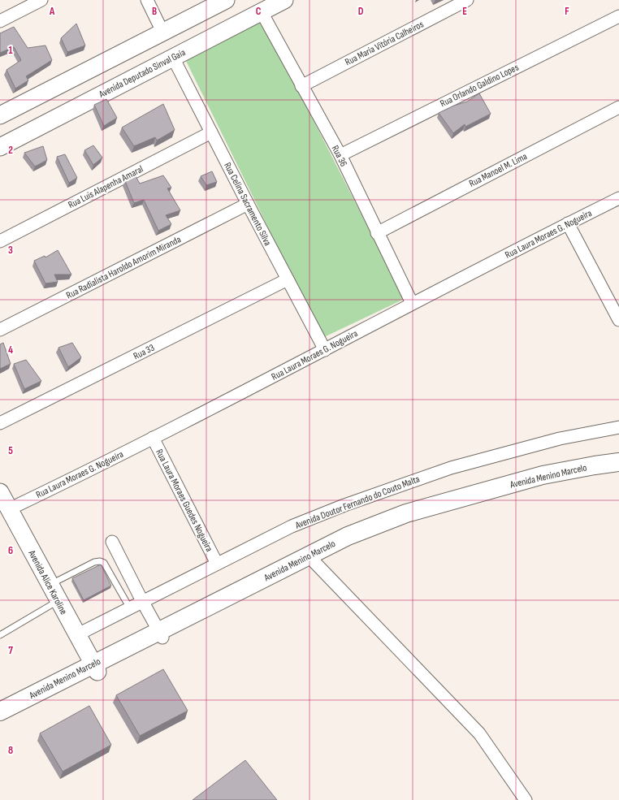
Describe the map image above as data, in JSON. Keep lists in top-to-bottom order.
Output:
{
  "streets": {
    "main road": ["Avenida Menino Marcelo"],
    "street": [
      "Rua Maria Vitória Calheiros",
      "Avenida Deputado Sinval Gaia",
      "Rua Orlando Galdino Lopes",
      "Rua 36",
      "Rua Manoel M. Lima",
      "Rua Luís Alapenha Amaral",
      "Rua Celina Sacramento Silva",
      "Rua Laura Moraes G. Nogueira",
      "Rua Radialista Haroldo Amorim Miranda",
      "Rua 33",
      "Rua Laura Moraes Guedes Nogueira",
      "Avenida Doutor Fernando do Couto Malta",
      "Avenida Alice Karoline"
    ]
  },
  "crossings": [
    ["Rua Maria Vitória Calheiros", "Rua 36"],
    ["Avenida Deputado Sinval Gaia", "Rua 36"],
    ["Avenida Deputado Sinval Gaia", "Rua Celina Sacramento Silva"],
    ["Rua Orlando Galdino Lopes", "Rua 36"],
    ["Rua 36", "Rua Manoel M. Lima"],
    ["Rua 36", "Rua Laura Moraes G. Nogueira"],
    ["Rua Luís Alapenha Amaral", "Rua Celina Sacramento Silva"],
    ["Rua Celina Sacramento Silva", "Rua Laura Moraes G. Nogueira"],
    ["Rua Celina Sacramento Silva", "Rua Radialista Haroldo Amorim Miranda"],
    ["Rua Celina Sacramento Silva", "Rua 33"],
    ["Rua Laura Moraes G. Nogueira", "Rua Laura Moraes Guedes Nogueira"],
    ["Rua Laura Moraes G. Nogueira", "Avenida Alice Karoline"],
    ["Avenida Menino Marcelo", "Avenida Alice Karoline"],
    ["Rua Laura Moraes Guedes Nogueira", "Avenida Doutor Fernando do Couto Malta"],
    ["Avenida Doutor Fernando do Couto Malta", "Avenida Alice Karoline"]
  ],
  "grid": {
    "columns": [
      "A",
      "B",
      "C",
      "D",
      "E",
      "F"
    ],
    "rows": [
      "1",
      "2",
      "3",
      "4",
      "5",
      "6",
      "7",
      "8"
    ]
  }
}
